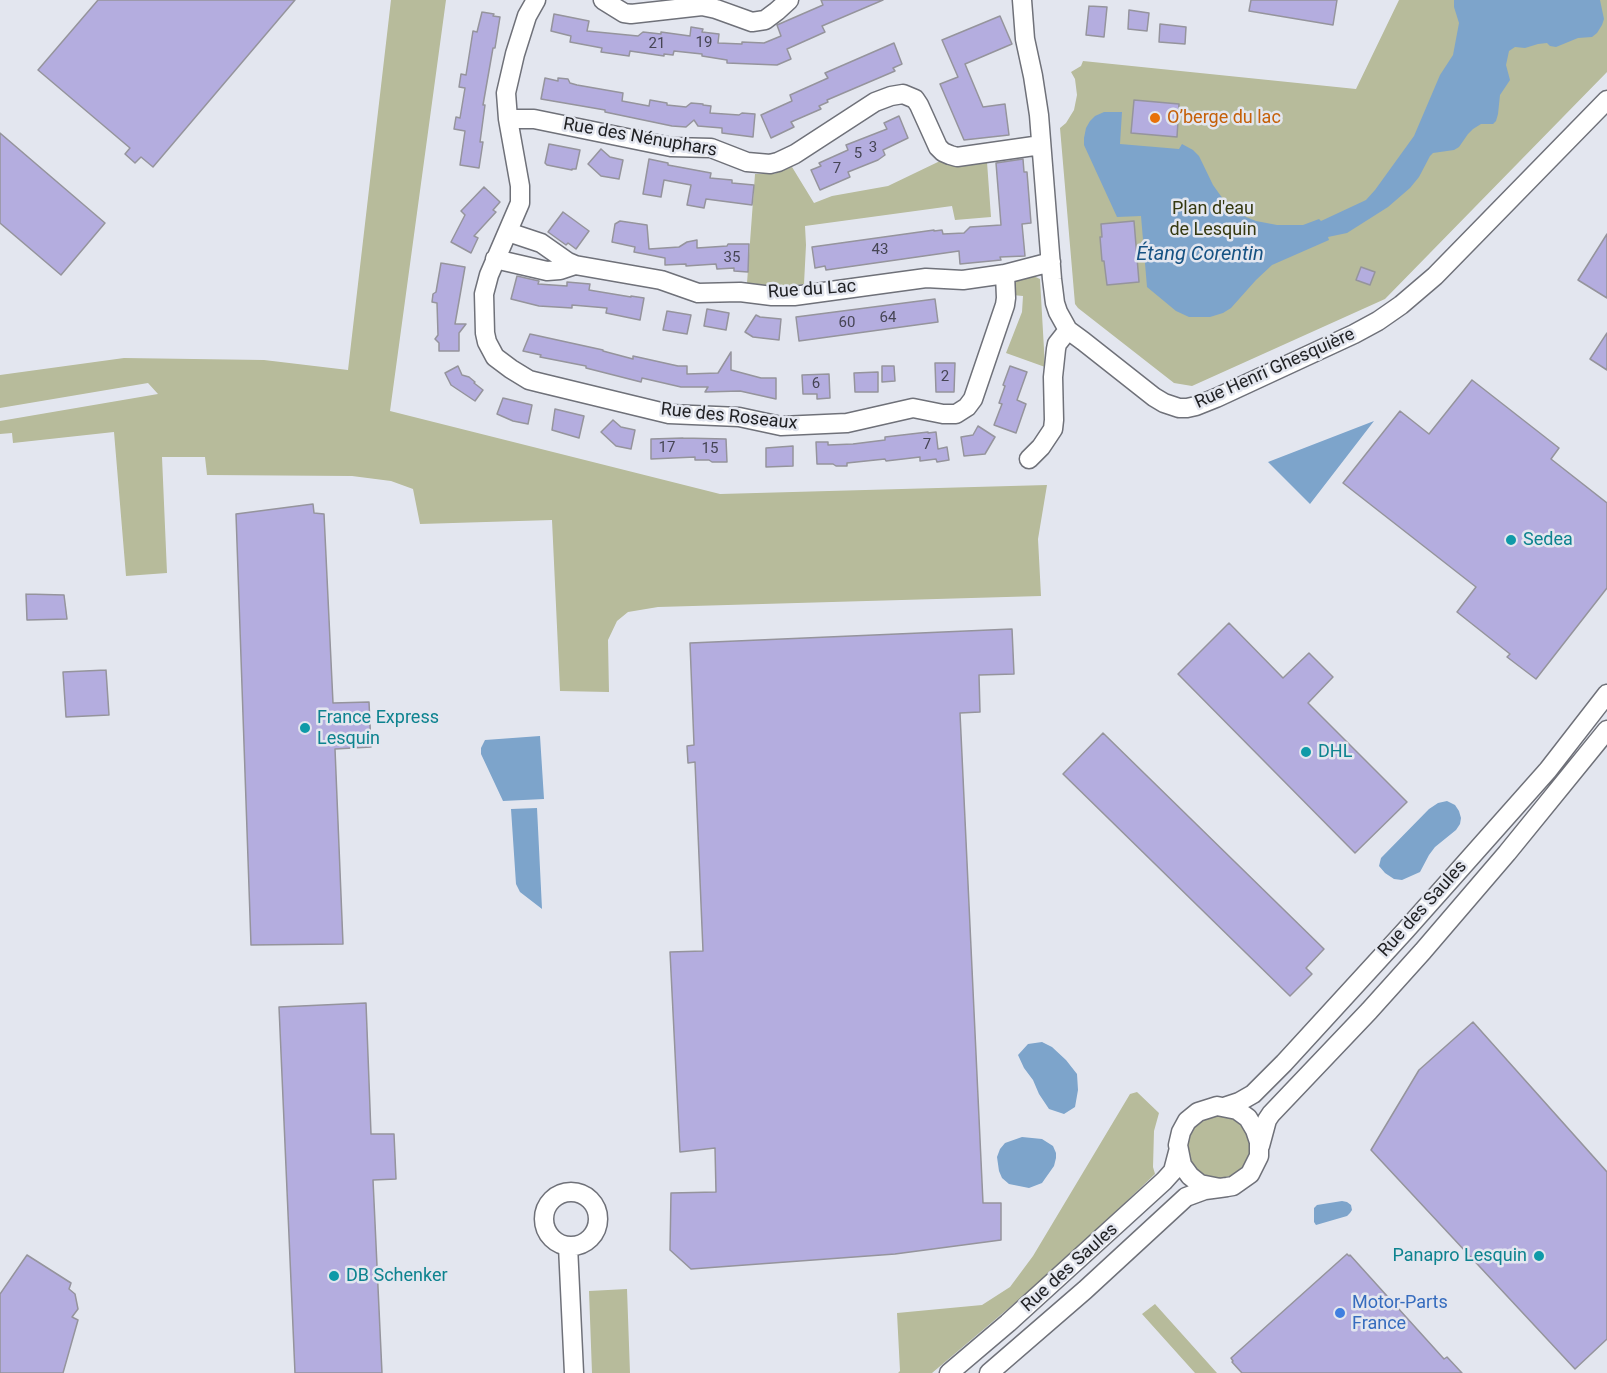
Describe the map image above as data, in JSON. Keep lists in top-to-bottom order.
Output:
{
  "streets": {
    "street": [
      "Rue des Nénuphars",
      "Rue du Lac",
      "Rue Henri Ghesquière",
      "Rue des Roseaux",
      "Rue des Saules"
    ]
  },
  "crossings": [
    ["Rue des Nénuphars", "Rue Henri Ghesquière"],
    ["Rue du Lac", "Rue Henri Ghesquière"],
    ["Rue du Lac", "Rue des Roseaux"]
  ],
  "water": ["Étang Corentin"],
  "parks": ["Plan d'eau de Lesquin"],
  "places": [
    "O’berge du lac",
    "Sedea",
    "France Express Lesquin",
    "DHL",
    "Panapro Lesquin",
    "DB Schenker",
    "Motor-Parts France"
  ],
  "house_numbers": [
    "19",
    "21",
    "3",
    "5",
    "7",
    "43",
    "35",
    "64",
    "60",
    "2",
    "6",
    "7",
    "17",
    "15"
  ]
}
